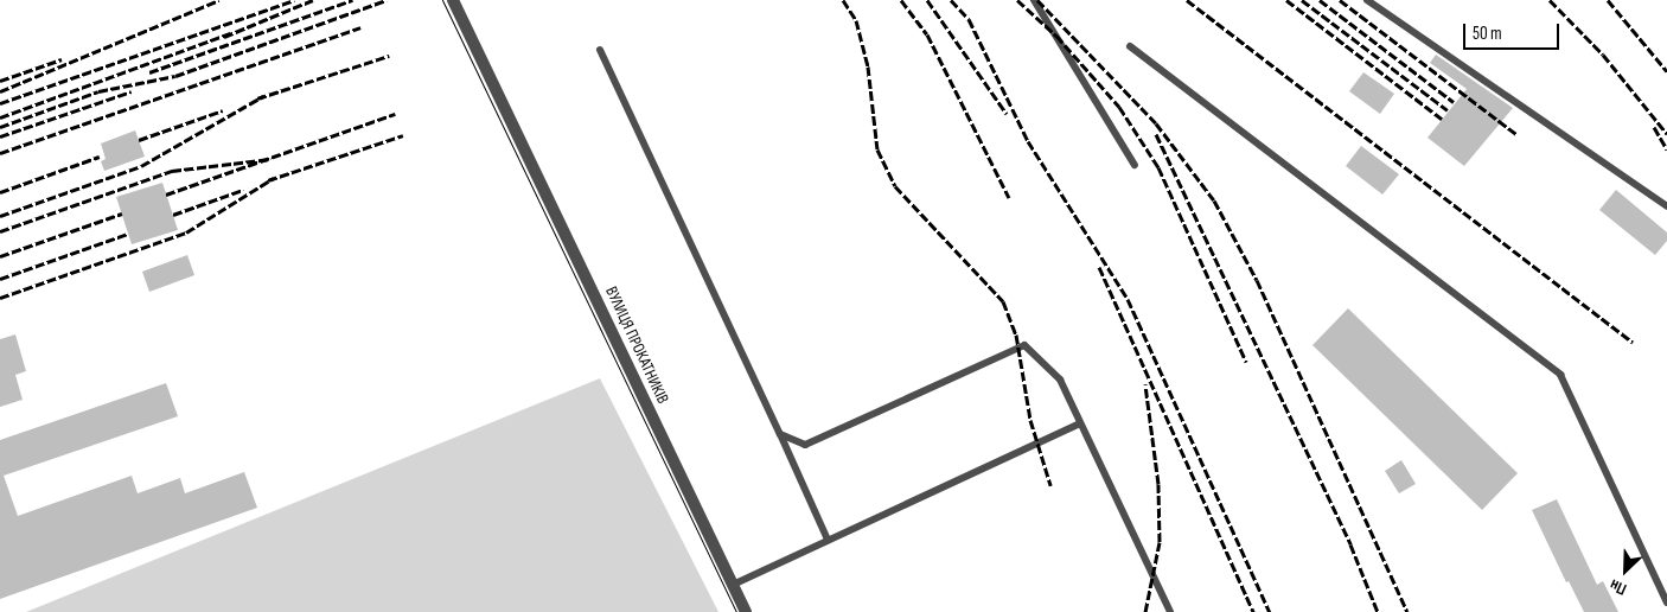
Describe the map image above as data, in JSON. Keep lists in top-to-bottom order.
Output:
{
  "streets": {
    "street": ["ВУЛИЦЯ ПРОКАТНИКІВ"]
  },
  "scale_bar": "50 m",
  "north": "bottom left"
}
